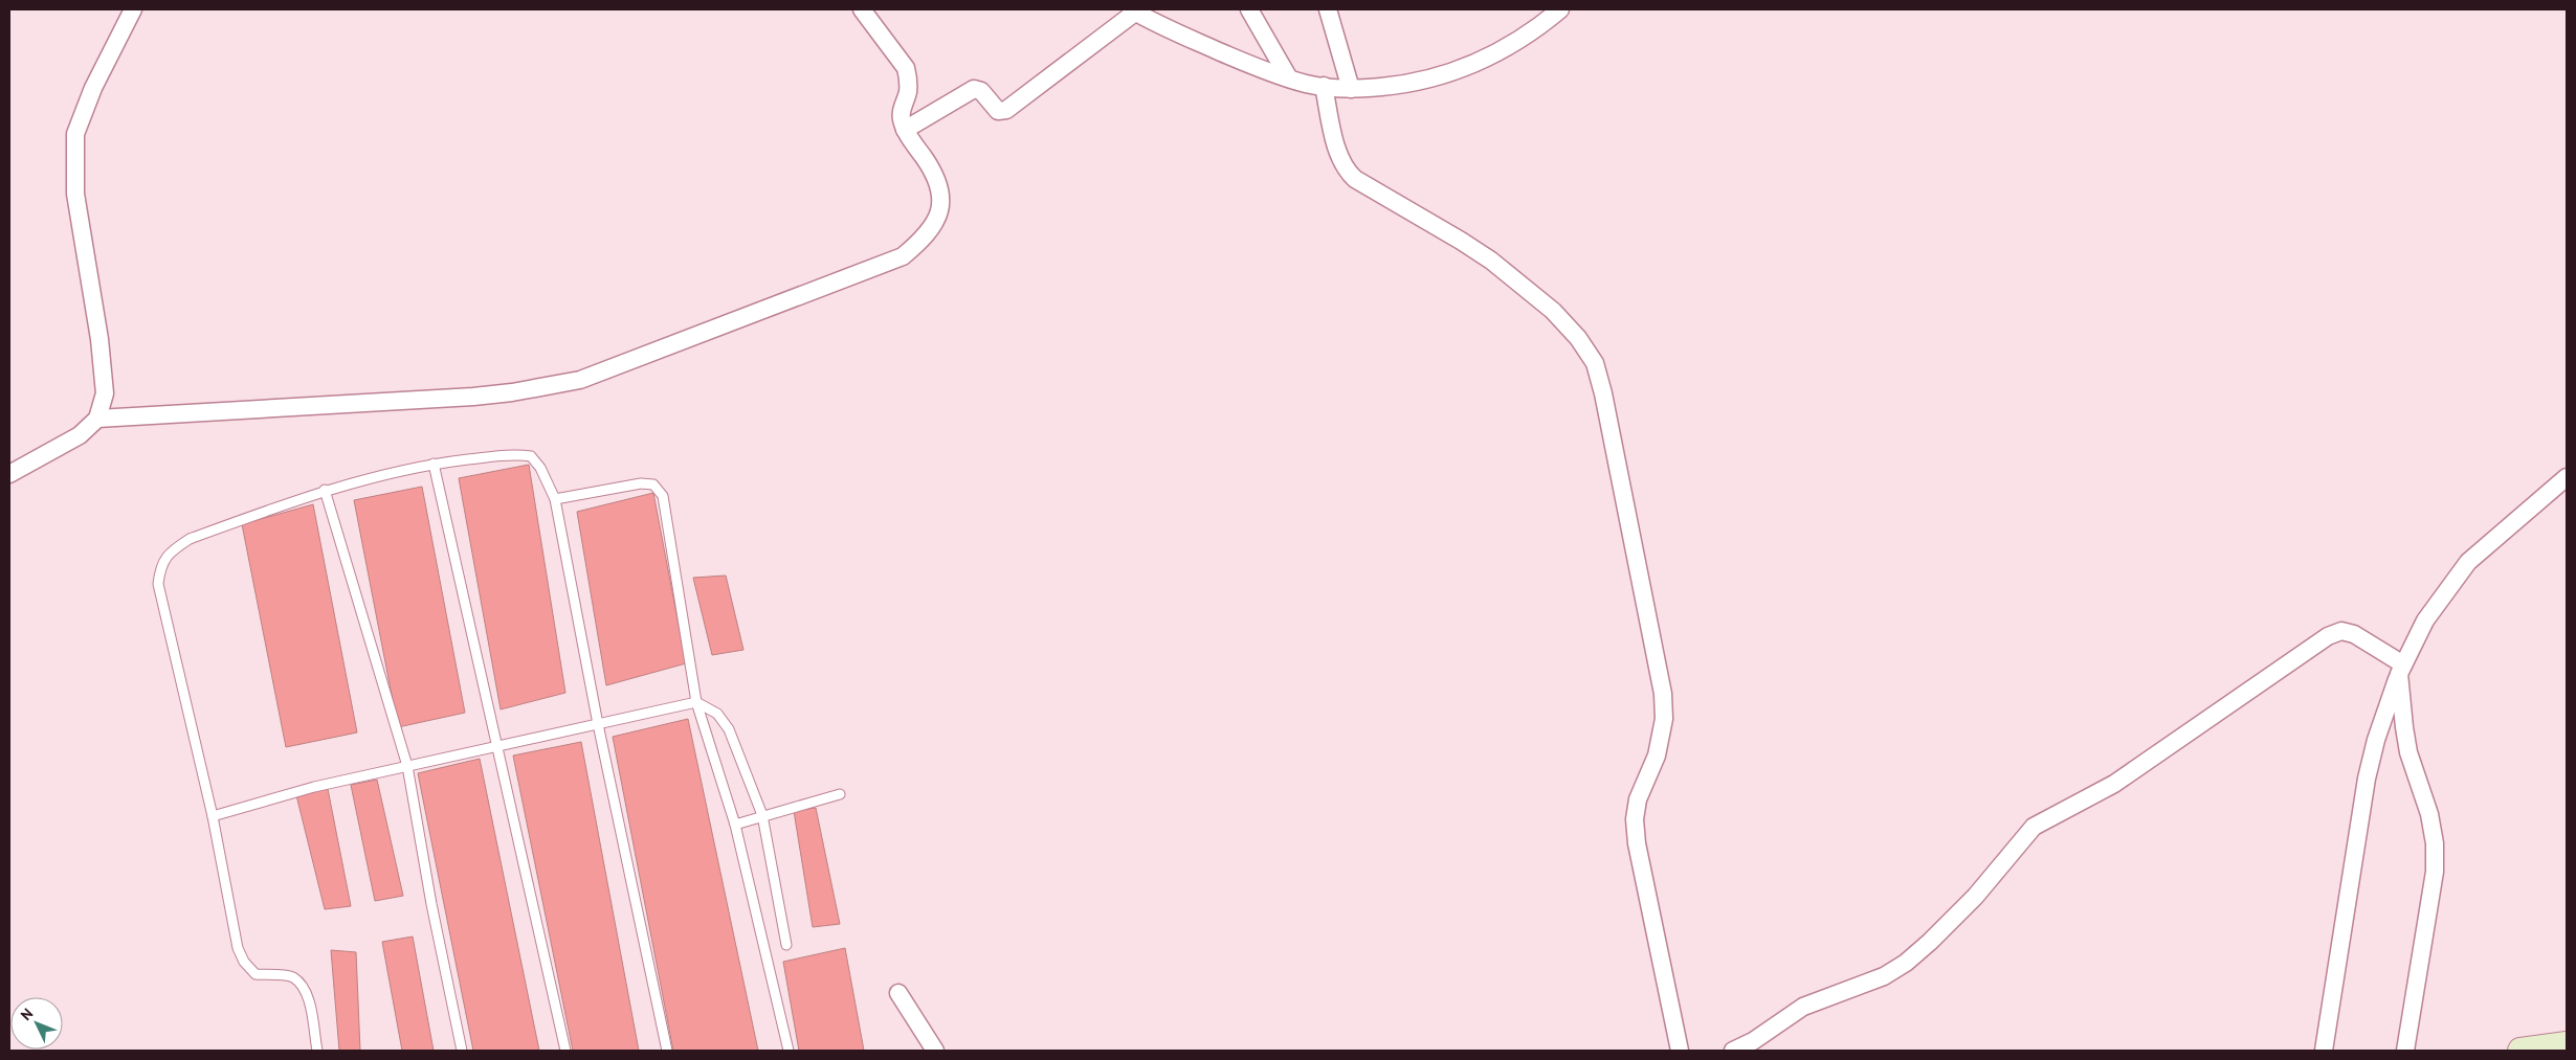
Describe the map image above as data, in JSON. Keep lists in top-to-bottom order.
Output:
{
  "north": "top left"
}
